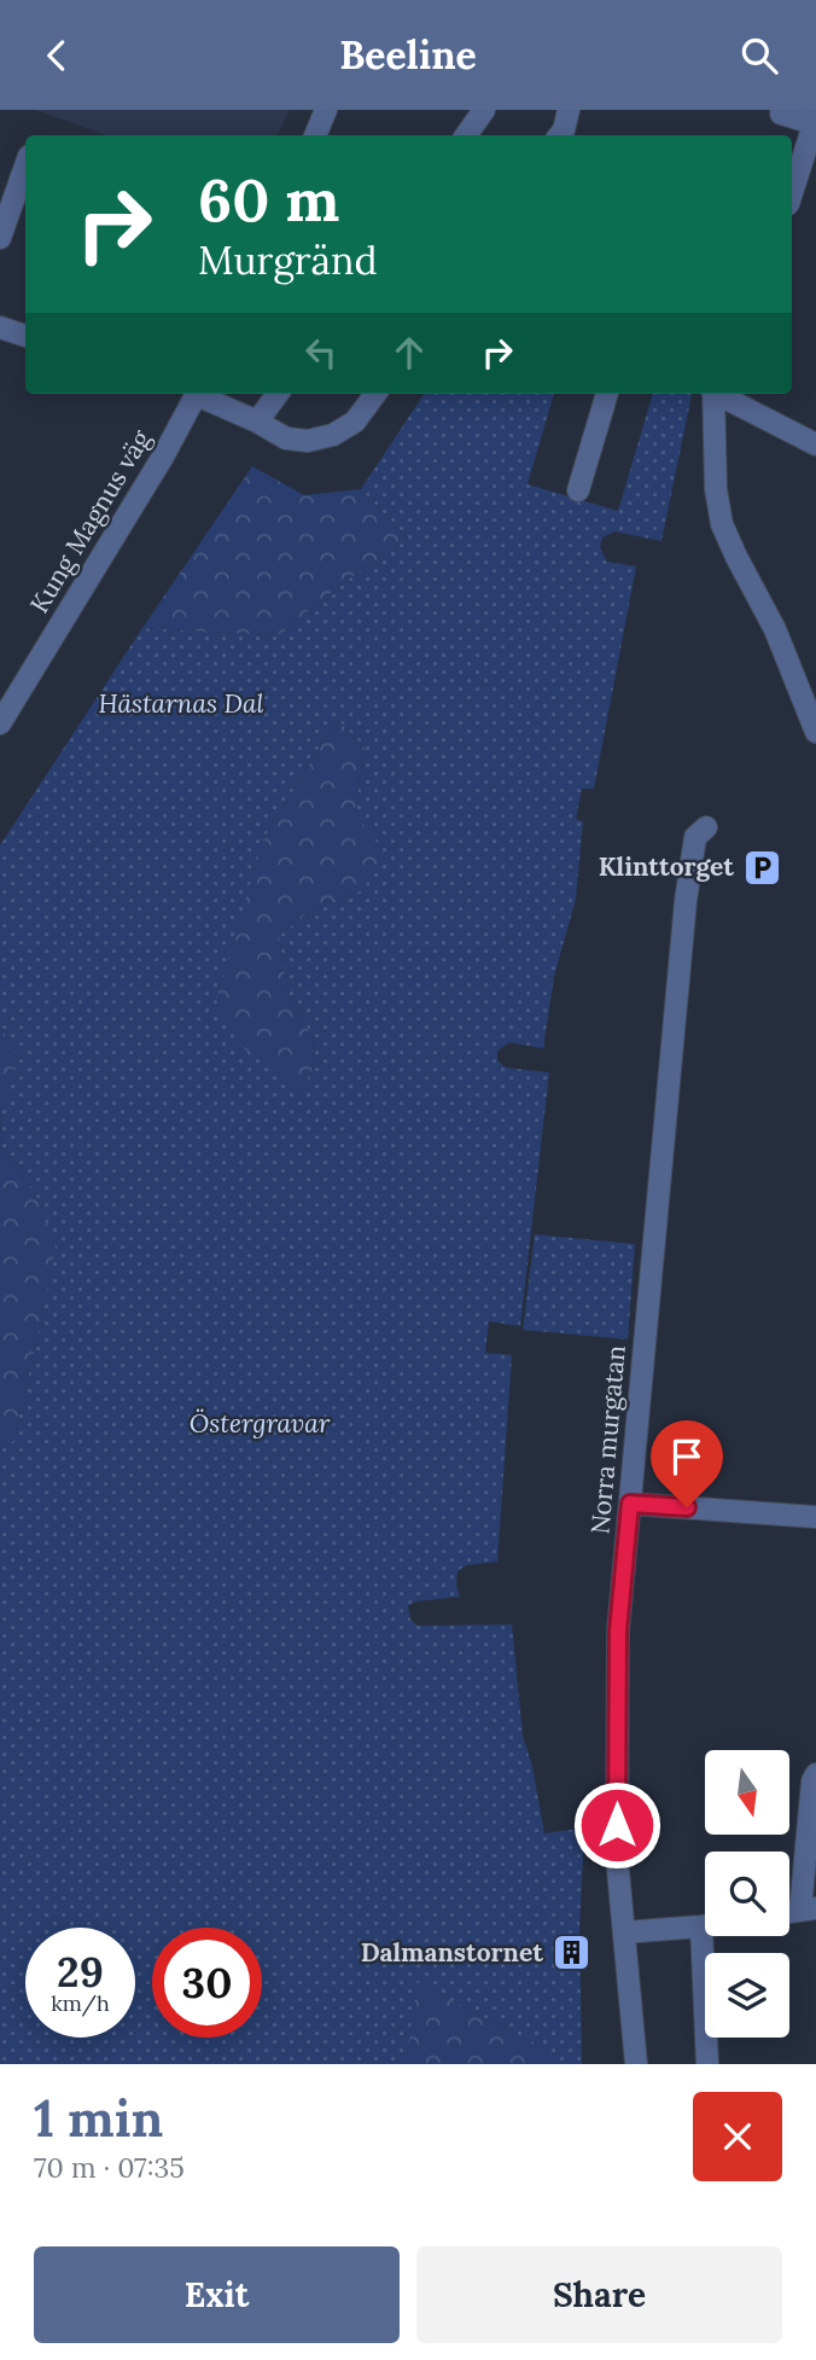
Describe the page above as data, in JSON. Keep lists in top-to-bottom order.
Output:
{
  "streets": {
    "street": ["Kung Magnus väg", "Norra murgatan"]
  },
  "parks": ["Hästarnas Dal", "Östergravar"],
  "places": {
    "parking": ["Klinttorget"],
    "building": ["Dalmanstornet"]
  },
  "north": "bottom",
  "page": {
    "header": "Beeline",
    "turn": ["60 m", "Murgränd"],
    "speed": "29 km/h",
    "limit": "30",
    "heading": ["1 min", "70 m · 07:35"],
    "buttons": ["Exit", "Share"]
  }
}
